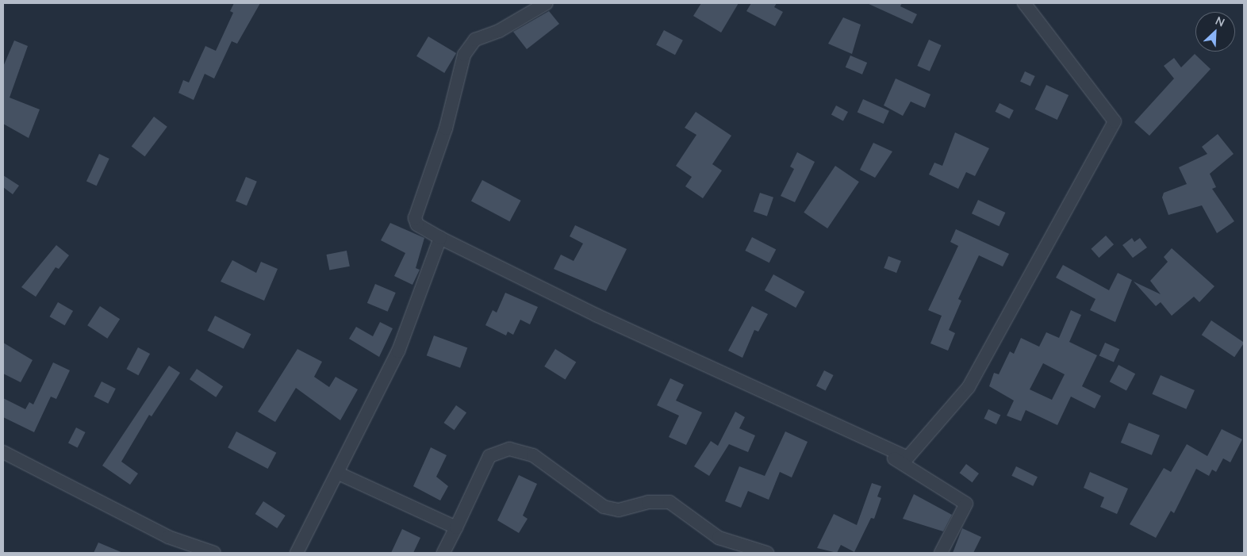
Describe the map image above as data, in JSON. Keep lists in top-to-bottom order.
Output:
{
  "north": "top right"
}
